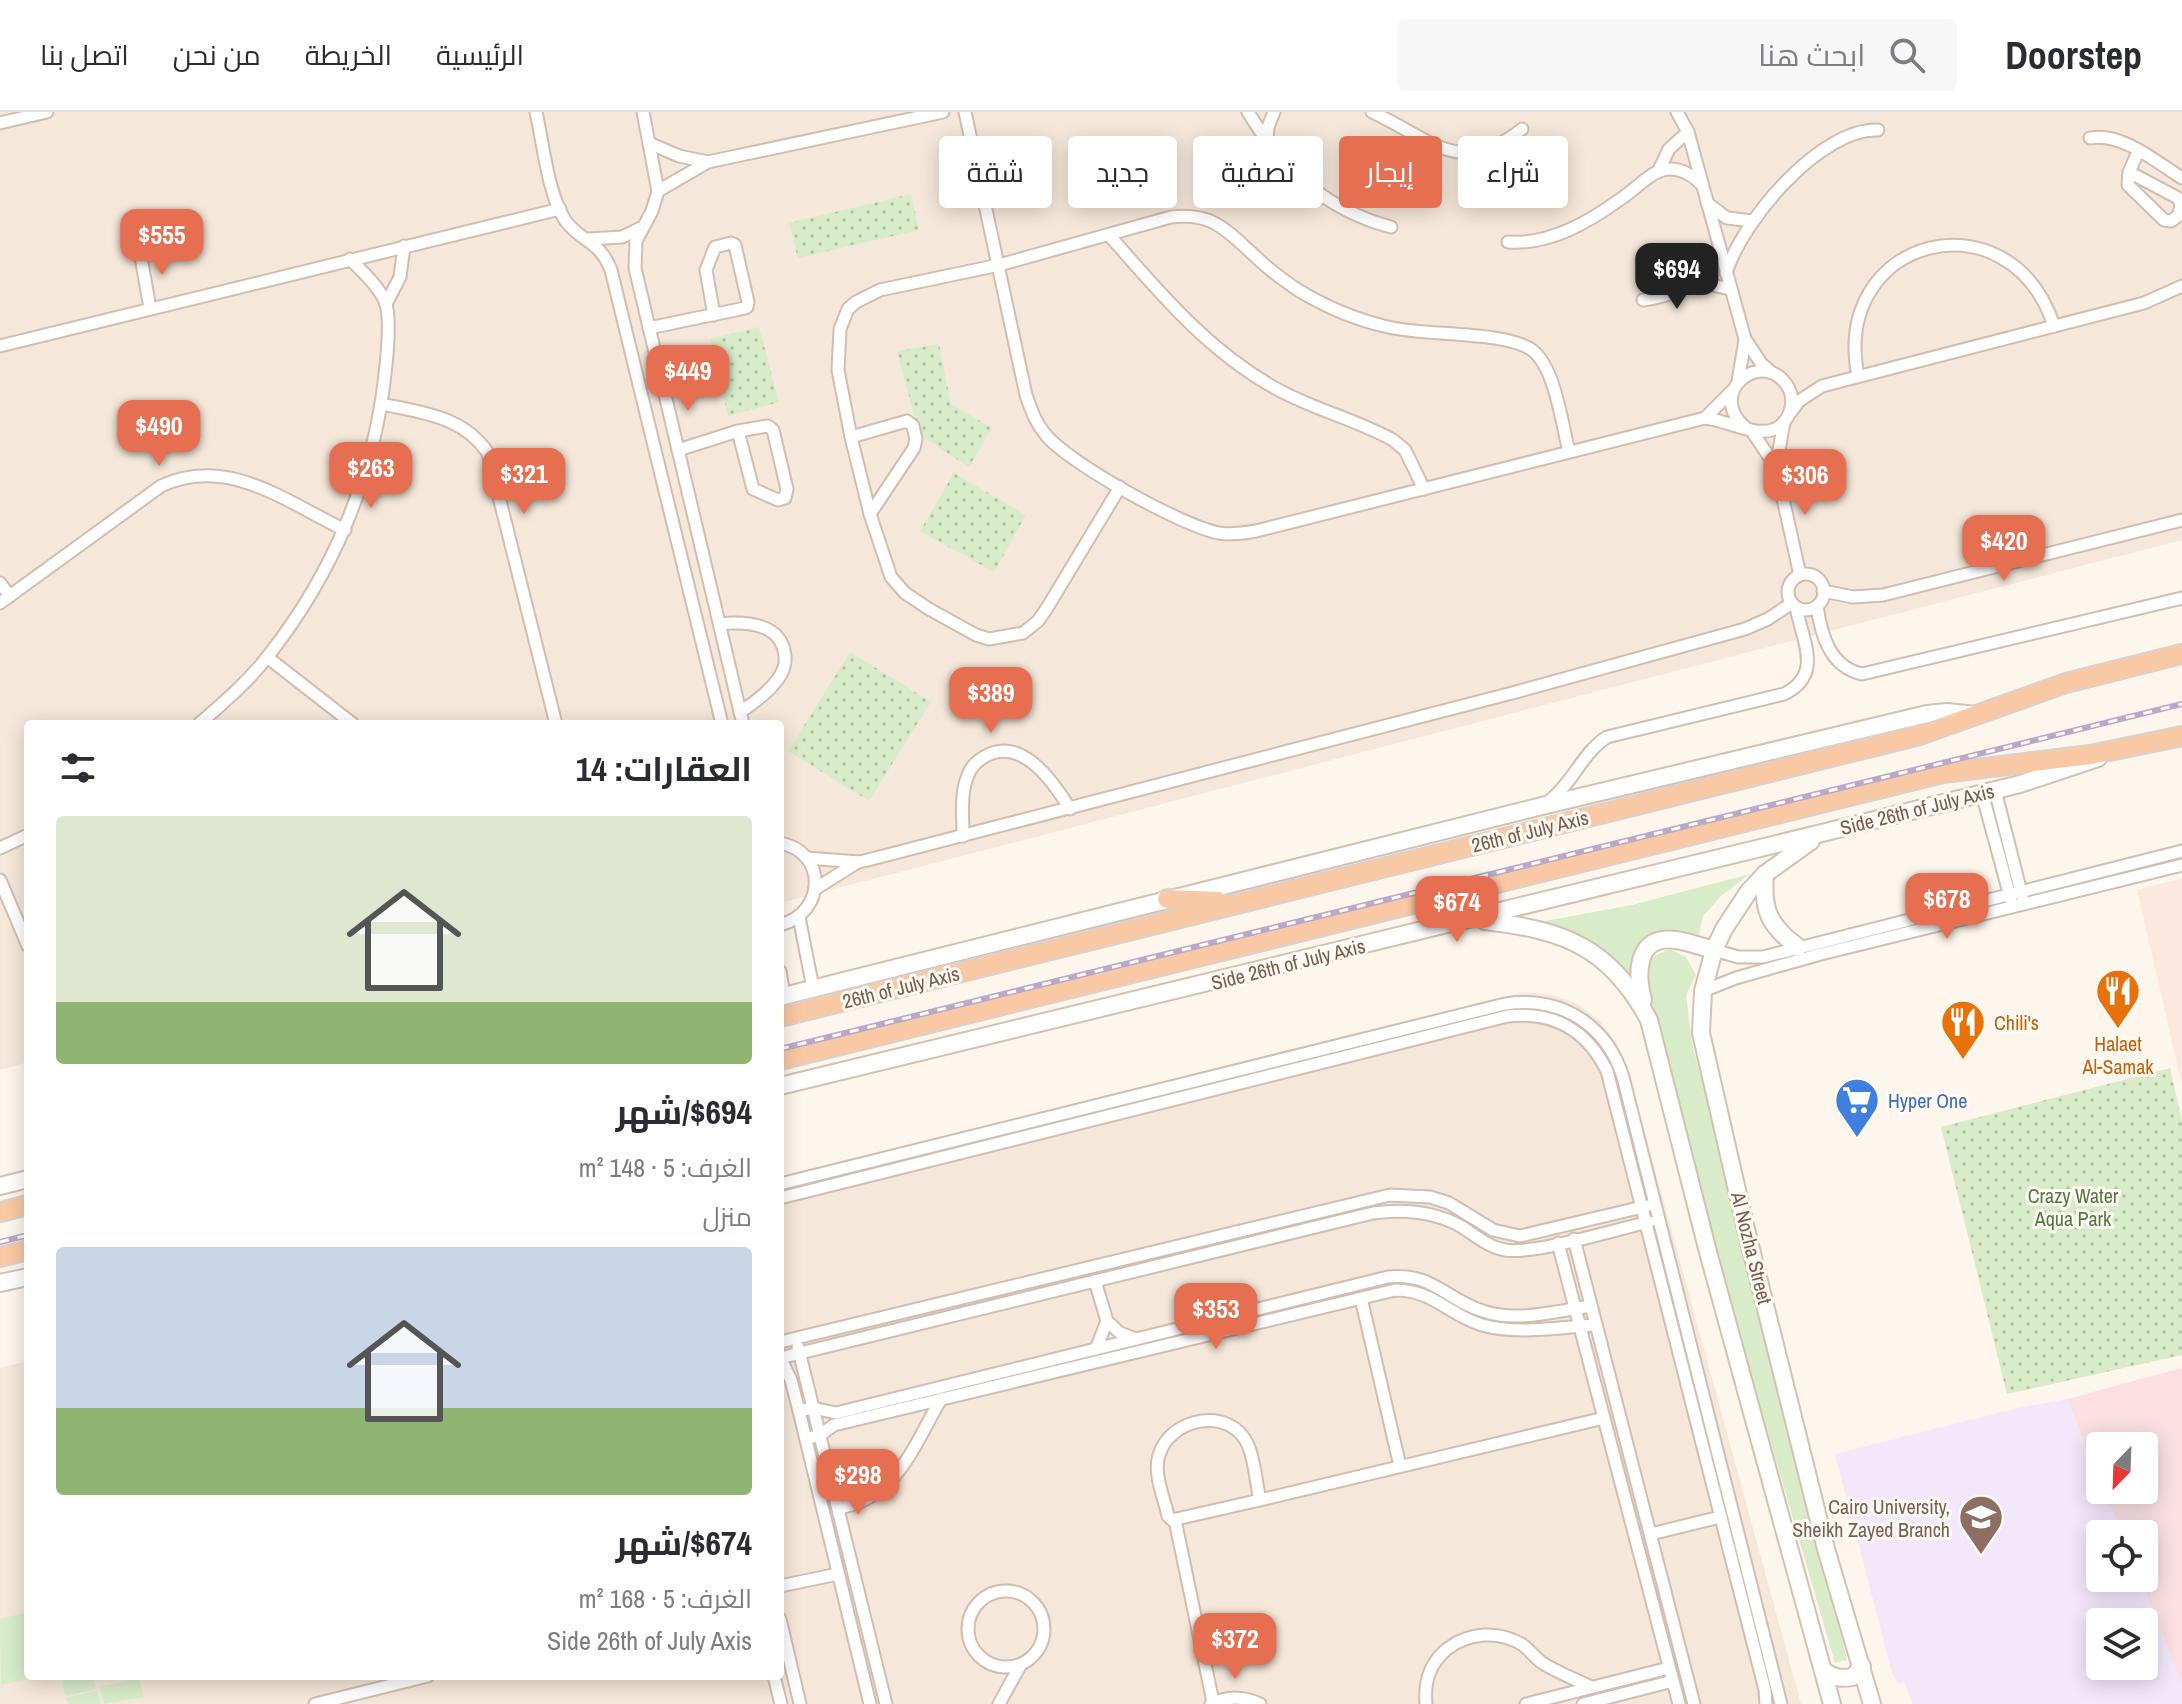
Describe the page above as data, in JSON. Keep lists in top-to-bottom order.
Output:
{
  "streets": {
    "highway": ["26th of July Axis"],
    "main road": ["Side 26th of July Axis", "Al Nozha Street"]
  },
  "crossings": [
    ["Side 26th of July Axis", "Al Nozha Street"]
  ],
  "parks": ["Crazy Water Aqua Park"],
  "places": {
    "restaurant": ["Halaet Al-Samak", "Chili's"],
    "supermarket": ["Hyper One"],
    "school or university": ["Cairo University, Sheikh Zayed Branch"]
  },
  "north": "bottom left",
  "page": {
    "header": "Doorstep",
    "search": "ابحث هنا",
    "nav": [
      "الرئيسية",
      "الخريطة",
      "من نحن",
      "اتصل بنا"
    ],
    "chip": [
      "شراء",
      "إيجار",
      "تصفية",
      "جديد",
      "شقة"
    ],
    "price": [
      "$555",
      "$694",
      "$449",
      "$490",
      "$263",
      "$321",
      "$306",
      "$420",
      "$389",
      "$678",
      "$674",
      "$353",
      "$298",
      "$372"
    ],
    "heading": "العقارات: 14",
    "list": [
      {
        "name": "$694/شهر",
        "note": "الغرف: 5 · 148 m² · منزل"
      },
      {
        "name": "$674/شهر",
        "note": "الغرف: 5 · 168 m² · Side 26th of July Axis"
      }
    ]
  }
}
